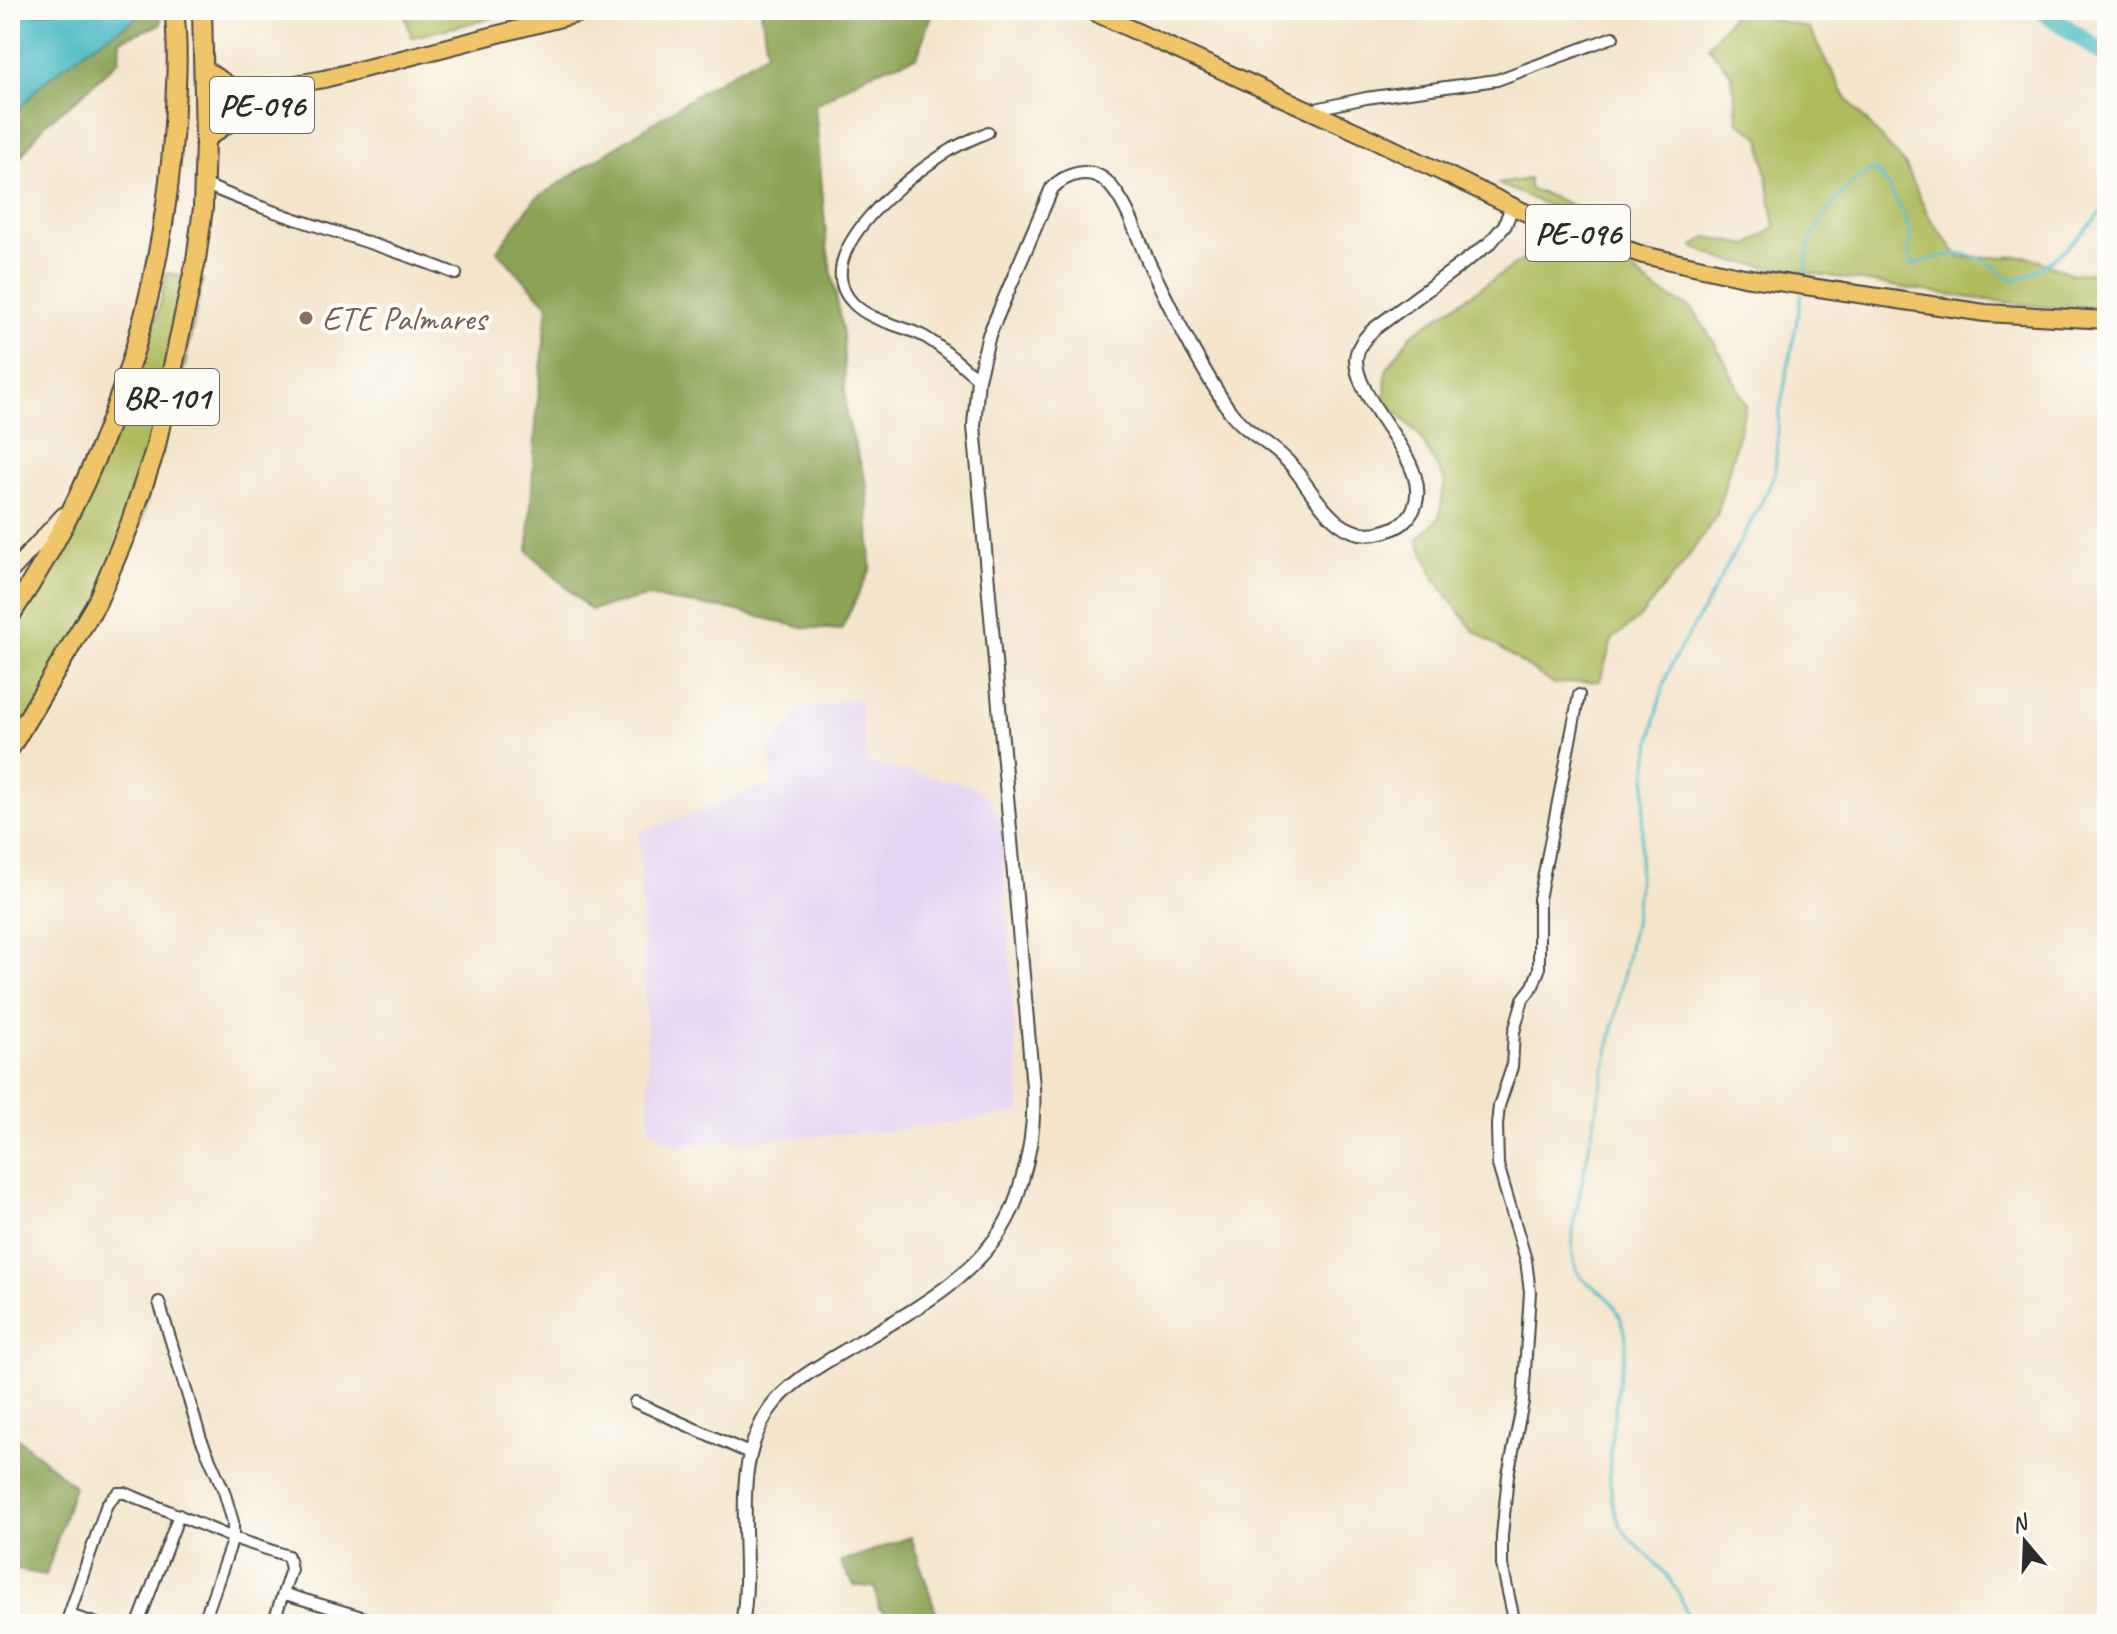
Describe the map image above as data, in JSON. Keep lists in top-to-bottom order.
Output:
{
  "streets": {
    "highway": ["BR-101"],
    "main road": ["PE-096"]
  },
  "crossings": [
    ["PE-096", "BR-101"]
  ],
  "places": ["ETE Palmares"],
  "north": "top"
}
